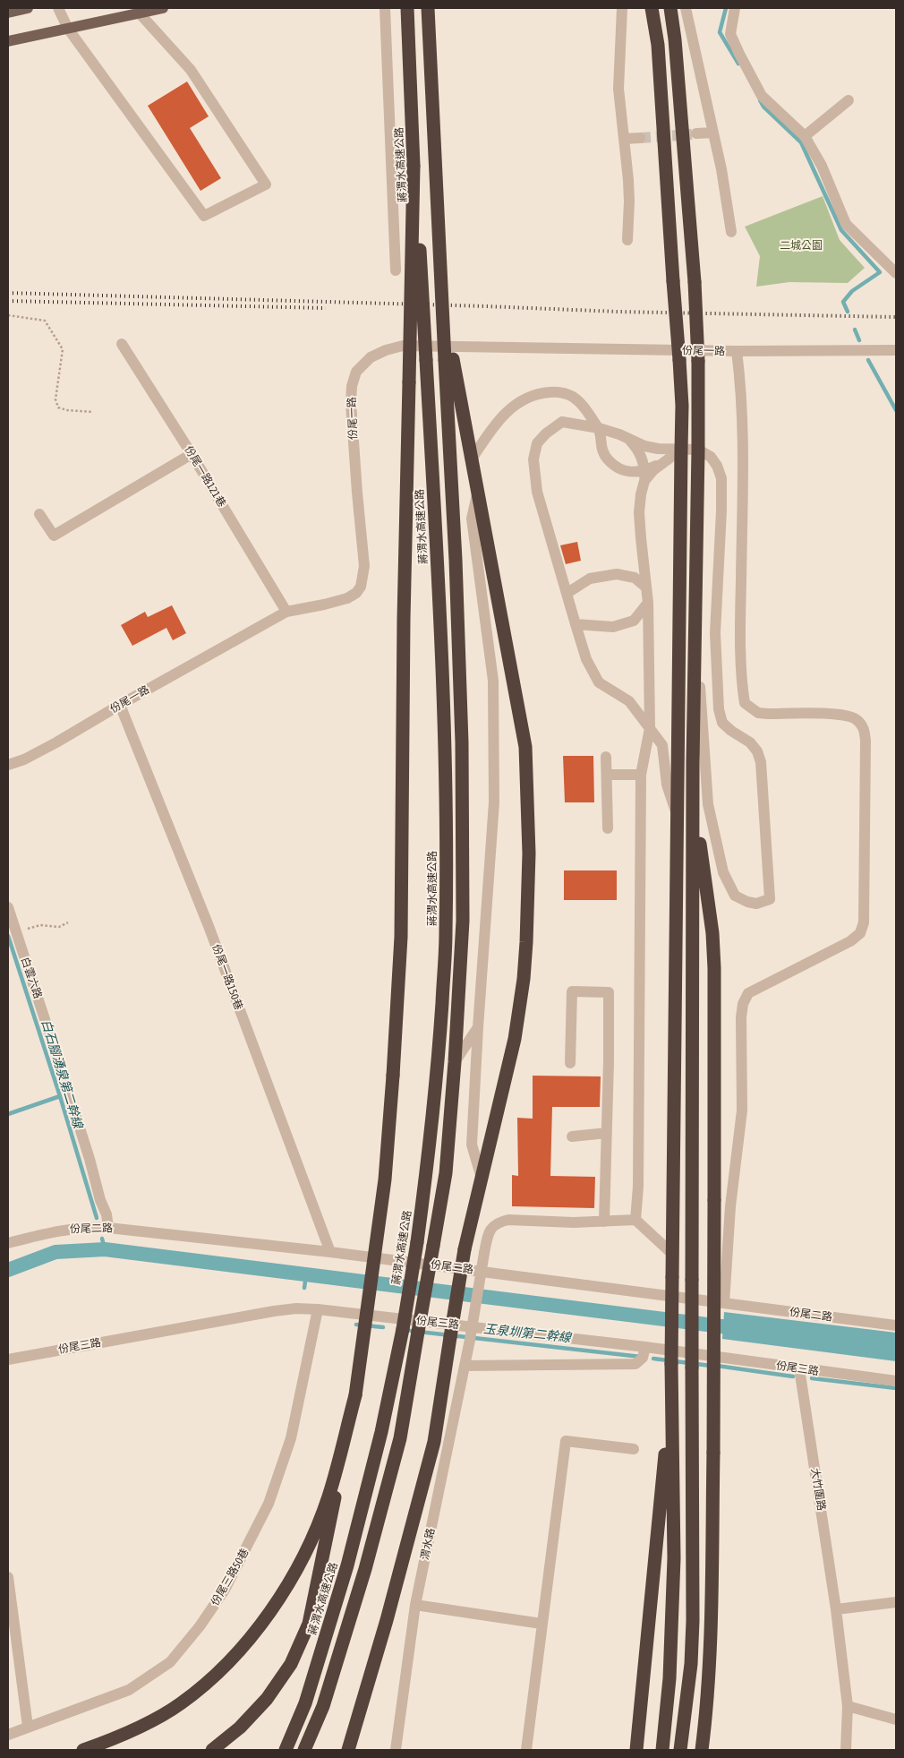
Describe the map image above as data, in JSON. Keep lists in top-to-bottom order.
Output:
{
  "streets": {
    "highway": ["蔣渭水高速公路"],
    "street": [
      "份尾一路",
      "份尾一路121巷",
      "份尾一路150巷",
      "白雲六路",
      "份尾二路",
      "份尾三路",
      "大竹圍路",
      "渭水路",
      "份尾三路50巷"
    ]
  },
  "crossings": [
    ["份尾一路", "份尾一路121巷"],
    ["份尾一路", "份尾一路150巷"],
    ["份尾一路150巷", "份尾二路"],
    ["白雲六路", "份尾二路"],
    ["份尾三路", "大竹圍路"],
    ["份尾三路", "份尾三路50巷"]
  ],
  "water": ["白石腳湧泉第二幹線", "玉泉圳第二幹線"],
  "parks": ["二城公園"]
}
